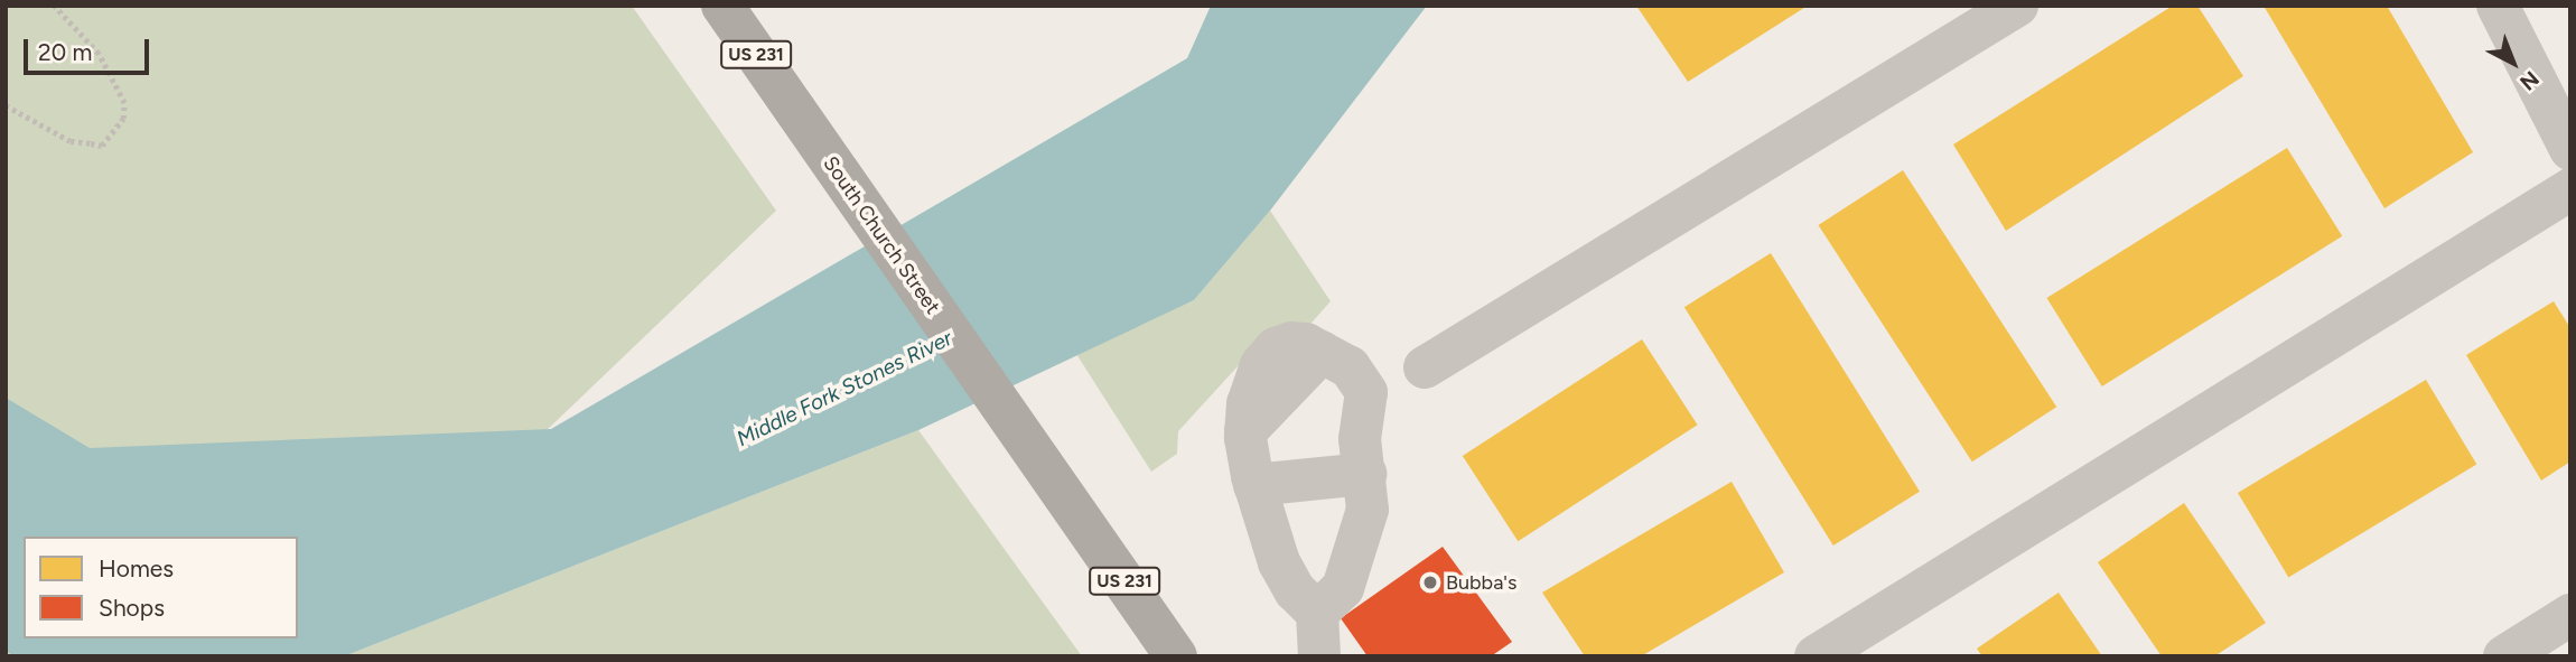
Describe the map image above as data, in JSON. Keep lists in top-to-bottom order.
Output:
{
  "streets": {
    "highway": ["US 231", "South Church Street"]
  },
  "water": ["Middle Fork Stones River"],
  "places": ["Bubba's"],
  "legend": ["Homes", "Shops"],
  "scale_bar": "20 m",
  "north": "bottom right"
}
